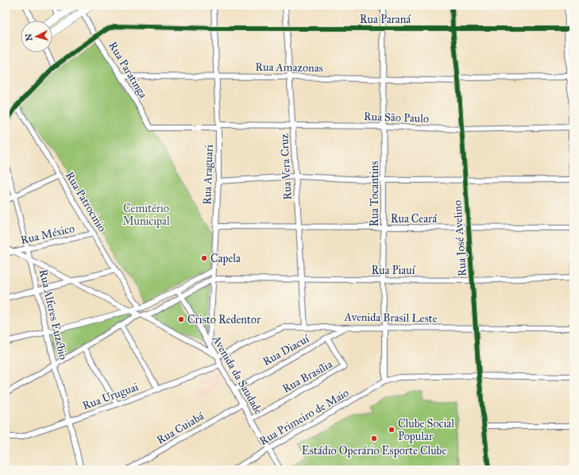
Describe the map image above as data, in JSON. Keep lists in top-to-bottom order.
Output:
{
  "streets": {
    "street": [
      "Rua Paraná",
      "Rua Amazonas",
      "Rua Paratinga",
      "Rua São Paulo",
      "Rua Vera Cruz",
      "Rua Araguari",
      "Rua Tocantins",
      "Rua Patrocinio",
      "Rua Ceará",
      "Rua México",
      "Rua José Avelino",
      "Rua Piauí",
      "Rua Alferes Euzébio",
      "Avenida Brasil Leste",
      "Rua Diacuí",
      "Avenida da Saudade",
      "Rua Brasília",
      "Rua Uruguai",
      "Rua Primeiro de Maio",
      "Rua Cuiabá"
    ]
  },
  "crossings": [
    ["Rua Paraná", "Rua Paratinga"],
    ["Rua Paraná", "Rua Vera Cruz"],
    ["Rua Paraná", "Rua Araguari"],
    ["Rua Paraná", "Rua Tocantins"],
    ["Rua Paraná", "Rua Patrocinio"],
    ["Rua Paraná", "Rua José Avelino"],
    ["Rua Amazonas", "Rua Paratinga"],
    ["Rua Amazonas", "Rua Vera Cruz"],
    ["Rua Amazonas", "Rua Araguari"],
    ["Rua Amazonas", "Rua Tocantins"],
    ["Rua Amazonas", "Rua José Avelino"],
    ["Rua Paratinga", "Rua São Paulo"],
    ["Rua São Paulo", "Rua Vera Cruz"],
    ["Rua São Paulo", "Rua Araguari"],
    ["Rua São Paulo", "Rua Tocantins"],
    ["Rua São Paulo", "Rua José Avelino"],
    ["Rua Vera Cruz", "Rua Ceará"],
    ["Rua Vera Cruz", "Rua Piauí"],
    ["Rua Vera Cruz", "Avenida Brasil Leste"],
    ["Rua Araguari", "Rua Ceará"],
    ["Rua Araguari", "Rua Piauí"],
    ["Rua Araguari", "Avenida da Saudade"],
    ["Rua Tocantins", "Rua Ceará"],
    ["Rua Tocantins", "Rua Piauí"],
    ["Rua Tocantins", "Avenida Brasil Leste"],
    ["Rua Tocantins", "Rua Primeiro de Maio"],
    ["Rua Patrocinio", "Rua México"],
    ["Rua Ceará", "Rua José Avelino"],
    ["Rua México", "Rua Alferes Euzébio"],
    ["Rua José Avelino", "Rua Piauí"],
    ["Rua José Avelino", "Avenida Brasil Leste"],
    ["Rua José Avelino", "Rua Primeiro de Maio"],
    ["Rua Alferes Euzébio", "Rua Uruguai"],
    ["Avenida Brasil Leste", "Rua Diacuí"],
    ["Avenida Brasil Leste", "Avenida da Saudade"],
    ["Rua Diacuí", "Avenida da Saudade"],
    ["Rua Diacuí", "Rua Brasília"],
    ["Avenida da Saudade", "Rua Brasília"],
    ["Avenida da Saudade", "Rua Uruguai"],
    ["Avenida da Saudade", "Rua Primeiro de Maio"],
    ["Avenida da Saudade", "Rua Cuiabá"]
  ],
  "parks": ["Cemitério Municipal"],
  "places": [
    "Capela",
    "Cristo Redentor",
    "Clube Social Popular",
    "Estádio Operário Esporte Clube"
  ],
  "north": "left"
}
